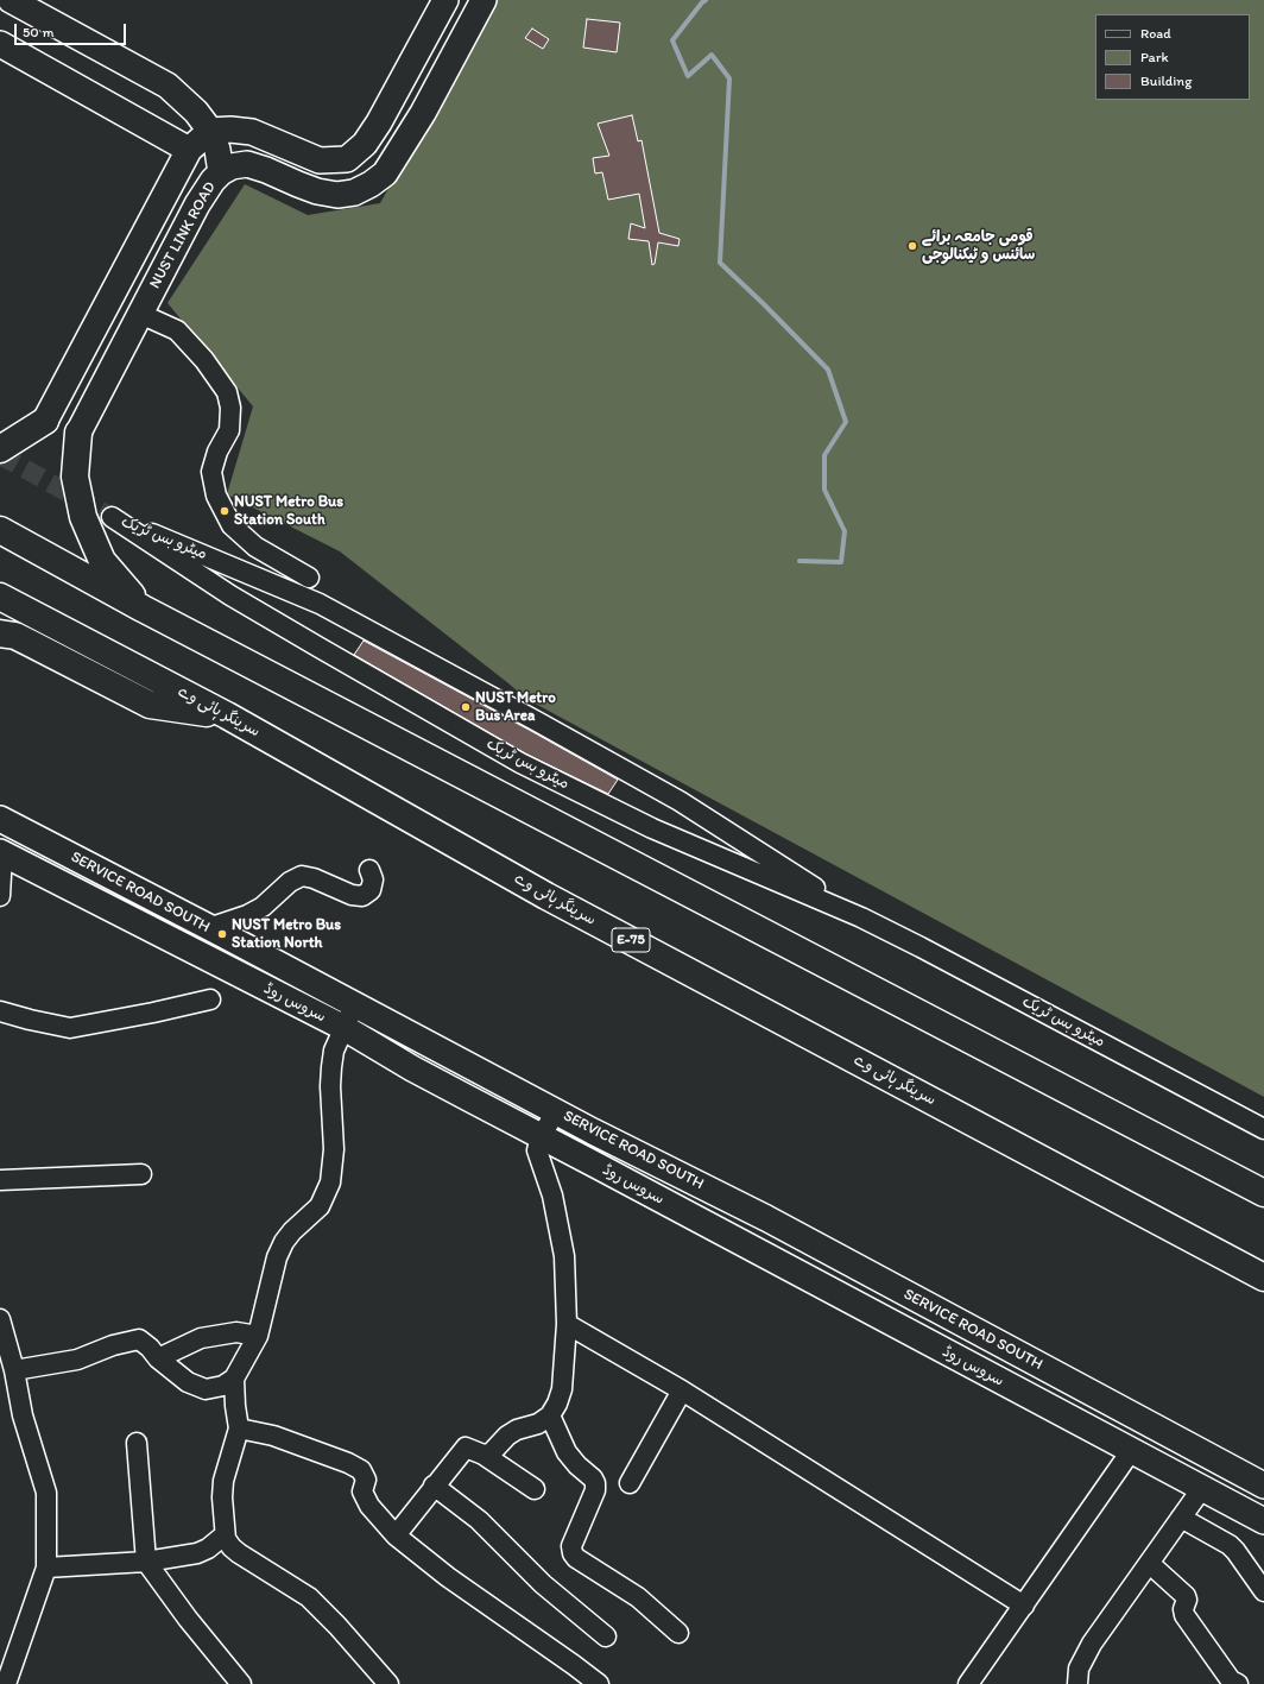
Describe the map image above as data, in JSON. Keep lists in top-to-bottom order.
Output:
{
  "streets": {
    "highway": ["سرینگر ہائی وے", "E-75"],
    "main road": ["NUST LINK ROAD", "SERVICE ROAD SOUTH", "سروس روڈ"],
    "street": ["میٹرو بس ٹریک"]
  },
  "places": [
    "قومی جامعہ برائے سائنس و ٹیکنالوجی",
    "NUST Metro Bus Station South",
    "NUST Metro Bus Area",
    "NUST Metro Bus Station North"
  ],
  "legend": ["Road", "Park", "Building"],
  "scale_bar": "50 m"
}
